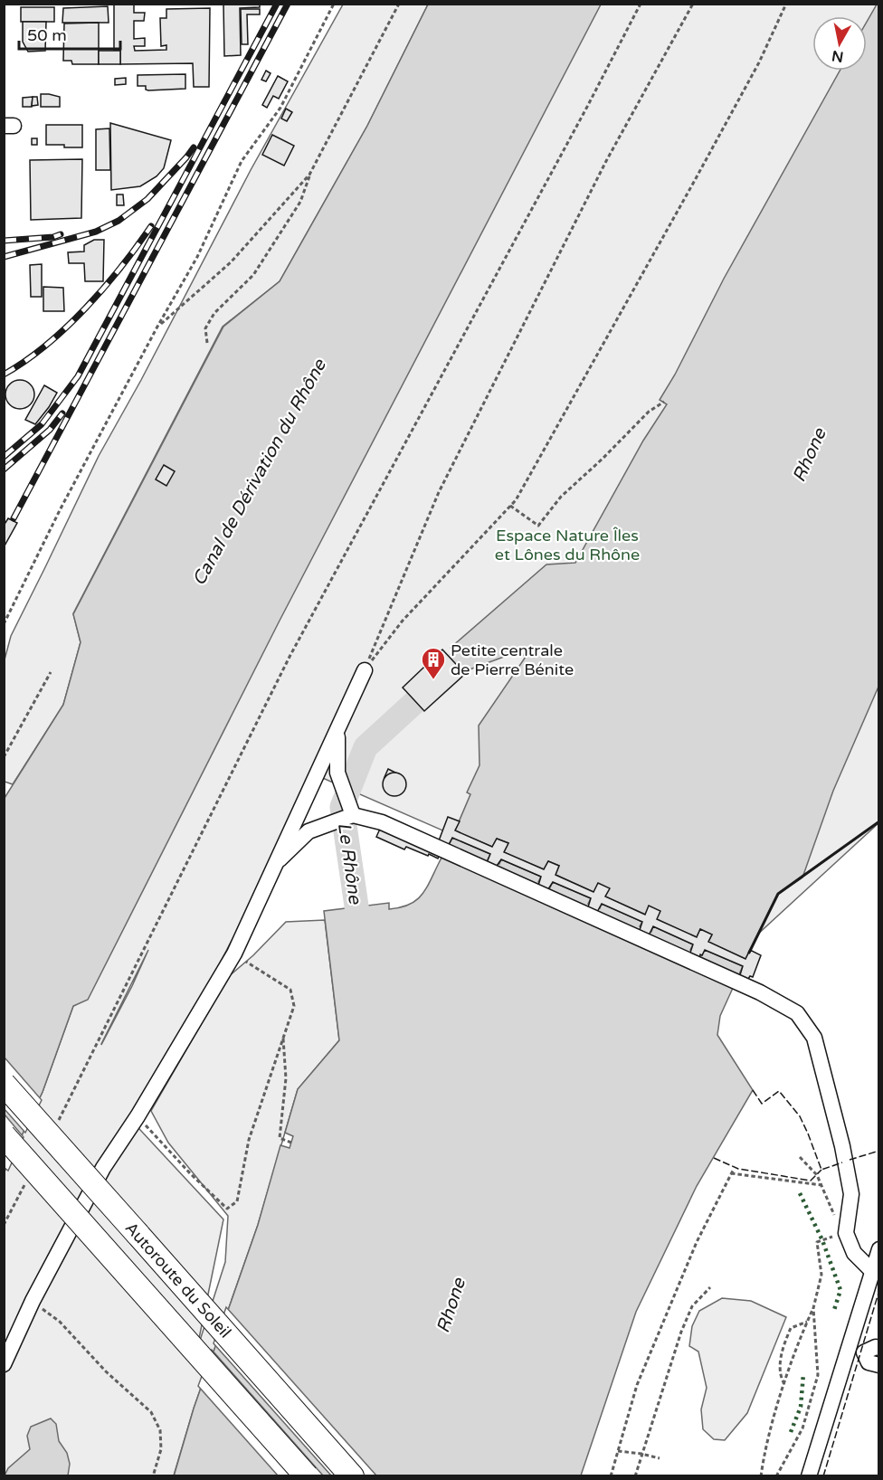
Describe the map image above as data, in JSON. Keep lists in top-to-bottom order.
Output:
{
  "streets": {
    "highway": ["Autoroute du Soleil"]
  },
  "water": ["Rhone", "Canal de Dérivation du Rhône", "Le Rhône"],
  "parks": ["Espace Nature Îles et Lônes du Rhône"],
  "places": {
    "building": ["Petite centrale de Pierre Bénite"]
  },
  "scale_bar": "50 m",
  "north": "bottom"
}
